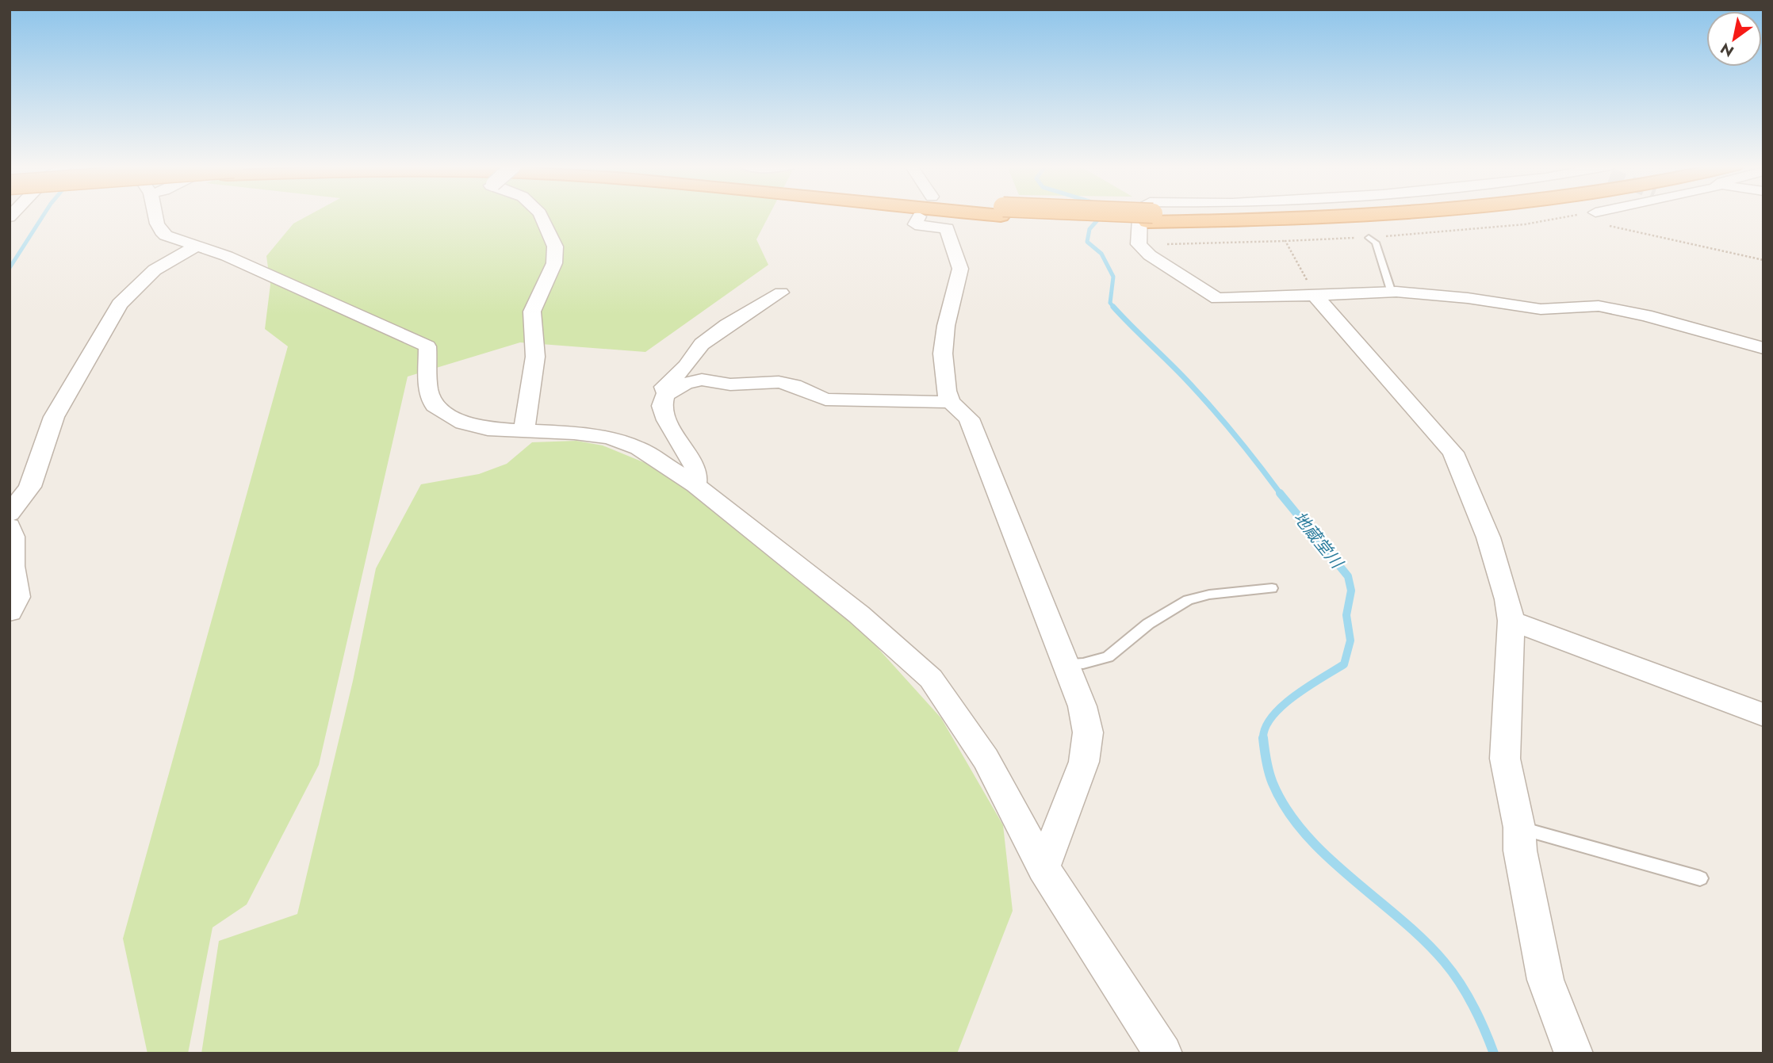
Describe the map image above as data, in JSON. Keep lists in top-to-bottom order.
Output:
{
  "water": ["地蔵堂川"],
  "north": "bottom left"
}
